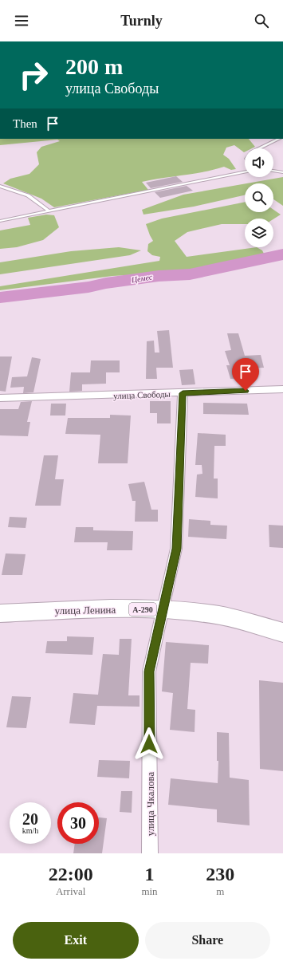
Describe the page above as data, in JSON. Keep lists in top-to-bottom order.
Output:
{
  "streets": {
    "highway": ["А-290", "улица Ленина"],
    "street": ["улица Свободы", "улица Чкалова"]
  },
  "crossings": [
    ["улица Свободы", "улица Чкалова"],
    ["улица Ленина", "улица Чкалова"]
  ],
  "water": ["Цемес"],
  "page": {
    "header": "Turnly",
    "turn": ["200 m", "улица Свободы"],
    "then": "Then",
    "speed": "20 km/h",
    "limit": "30",
    "eta": [
      "22:00",
      "Arrival",
      "1",
      "min",
      "230",
      "m"
    ],
    "buttons": ["Exit", "Share"]
  }
}
